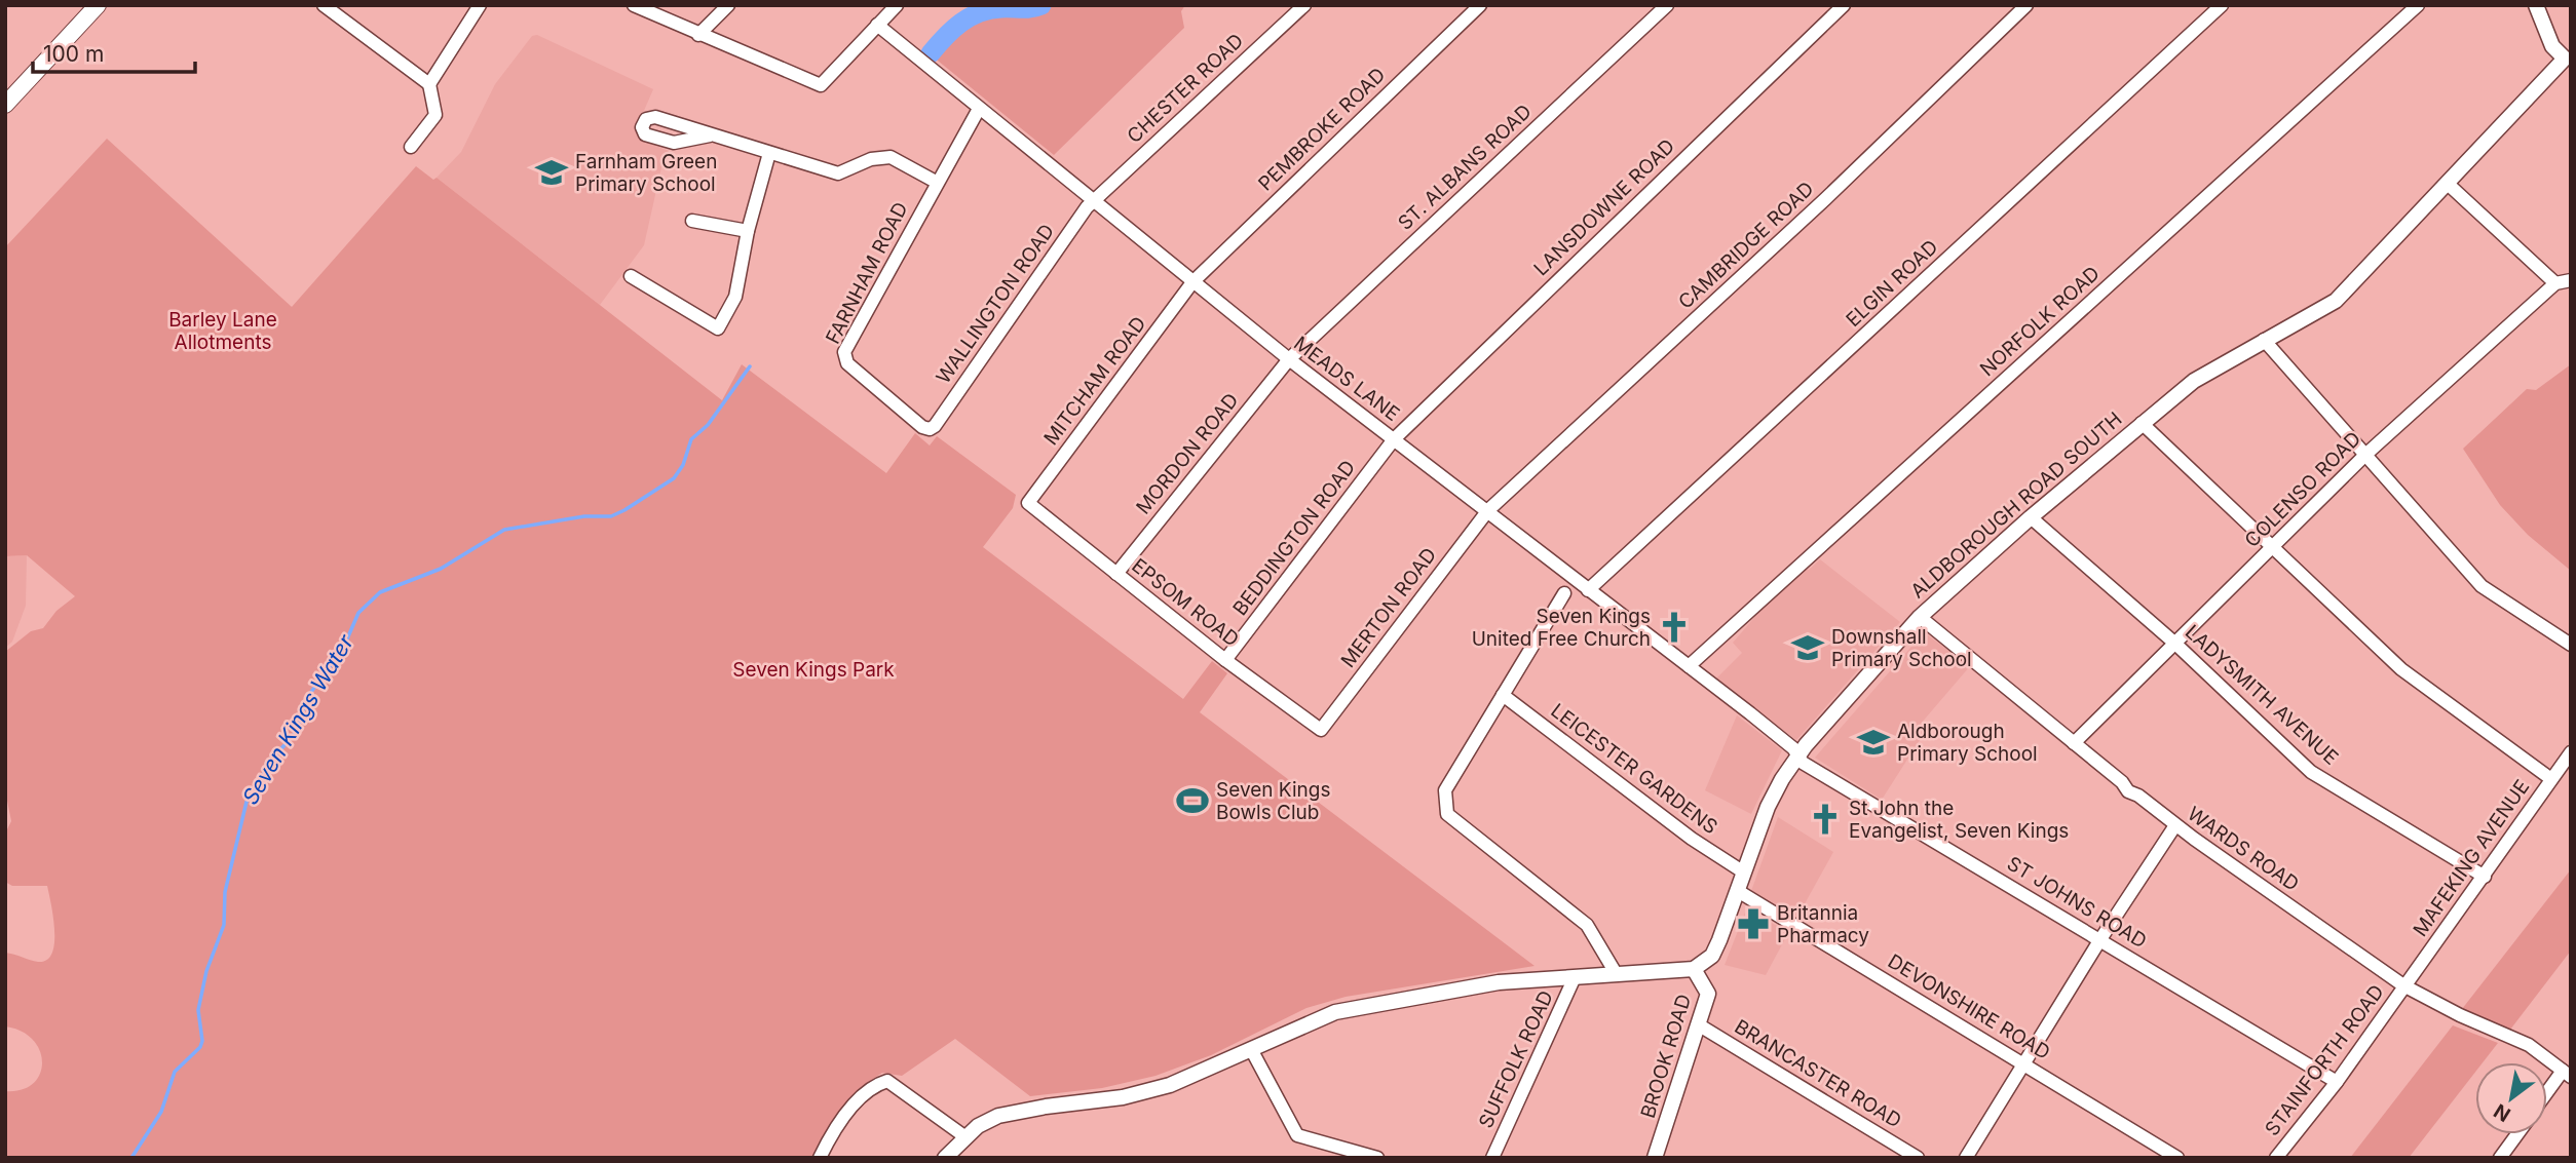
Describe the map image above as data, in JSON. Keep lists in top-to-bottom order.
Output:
{
  "streets": {
    "street": [
      "CHESTER ROAD",
      "PEMBROKE ROAD",
      "ST. ALBANS ROAD",
      "LANSDOWNE ROAD",
      "CAMBRIDGE ROAD",
      "FARNHAM ROAD",
      "ELGIN ROAD",
      "WALLINGTON ROAD",
      "NORFOLK ROAD",
      "MEADS LANE",
      "MITCHAM ROAD",
      "MORDON ROAD",
      "COLENSO ROAD",
      "ALDBOROUGH ROAD SOUTH",
      "BEDDINGTON ROAD",
      "EPSOM ROAD",
      "MERTON ROAD",
      "LADYSMITH AVENUE",
      "LEICESTER GARDENS",
      "WARDS ROAD",
      "MAFEKING AVENUE",
      "ST JOHNS ROAD",
      "DEVONSHIRE ROAD",
      "BROOK ROAD",
      "SUFFOLK ROAD",
      "STAINFORTH ROAD",
      "BRANCASTER ROAD"
    ]
  },
  "crossings": [
    ["CHESTER ROAD", "WALLINGTON ROAD"],
    ["CHESTER ROAD", "MEADS LANE"],
    ["PEMBROKE ROAD", "MEADS LANE"],
    ["PEMBROKE ROAD", "MITCHAM ROAD"],
    ["ST. ALBANS ROAD", "MEADS LANE"],
    ["ST. ALBANS ROAD", "MORDON ROAD"],
    ["LANSDOWNE ROAD", "MEADS LANE"],
    ["LANSDOWNE ROAD", "BEDDINGTON ROAD"],
    ["CAMBRIDGE ROAD", "MEADS LANE"],
    ["CAMBRIDGE ROAD", "MERTON ROAD"],
    ["FARNHAM ROAD", "WALLINGTON ROAD"],
    ["FARNHAM ROAD", "MEADS LANE"],
    ["ELGIN ROAD", "MEADS LANE"],
    ["WALLINGTON ROAD", "MEADS LANE"],
    ["NORFOLK ROAD", "MEADS LANE"],
    ["MEADS LANE", "MITCHAM ROAD"],
    ["MEADS LANE", "MORDON ROAD"],
    ["MEADS LANE", "ALDBOROUGH ROAD SOUTH"],
    ["MEADS LANE", "BEDDINGTON ROAD"],
    ["MEADS LANE", "MERTON ROAD"],
    ["MEADS LANE", "ST JOHNS ROAD"],
    ["MITCHAM ROAD", "EPSOM ROAD"],
    ["MORDON ROAD", "EPSOM ROAD"],
    ["COLENSO ROAD", "LADYSMITH AVENUE"],
    ["COLENSO ROAD", "WARDS ROAD"],
    ["ALDBOROUGH ROAD SOUTH", "LADYSMITH AVENUE"],
    ["ALDBOROUGH ROAD SOUTH", "LEICESTER GARDENS"],
    ["ALDBOROUGH ROAD SOUTH", "WARDS ROAD"],
    ["ALDBOROUGH ROAD SOUTH", "ST JOHNS ROAD"],
    ["ALDBOROUGH ROAD SOUTH", "DEVONSHIRE ROAD"],
    ["ALDBOROUGH ROAD SOUTH", "BROOK ROAD"],
    ["BEDDINGTON ROAD", "EPSOM ROAD"],
    ["EPSOM ROAD", "MERTON ROAD"],
    ["LADYSMITH AVENUE", "MAFEKING AVENUE"],
    ["WARDS ROAD", "MAFEKING AVENUE"],
    ["WARDS ROAD", "STAINFORTH ROAD"],
    ["MAFEKING AVENUE", "STAINFORTH ROAD"],
    ["ST JOHNS ROAD", "STAINFORTH ROAD"],
    ["BROOK ROAD", "BRANCASTER ROAD"]
  ],
  "water": ["Seven Kings Water"],
  "parks": ["Barley Lane Allotments", "Seven Kings Park"],
  "places": {
    "school or university": ["Farnham Green Primary School", "Downshall Primary School", "Aldborough Primary School"],
    "church": ["Seven Kings United Free Church", "St John the Evangelist, Seven Kings"],
    "sports": ["Seven Kings Bowls Club"],
    "pharmacy": ["Britannia Pharmacy"]
  },
  "scale_bar": "100 m",
  "north": "bottom left"
}
